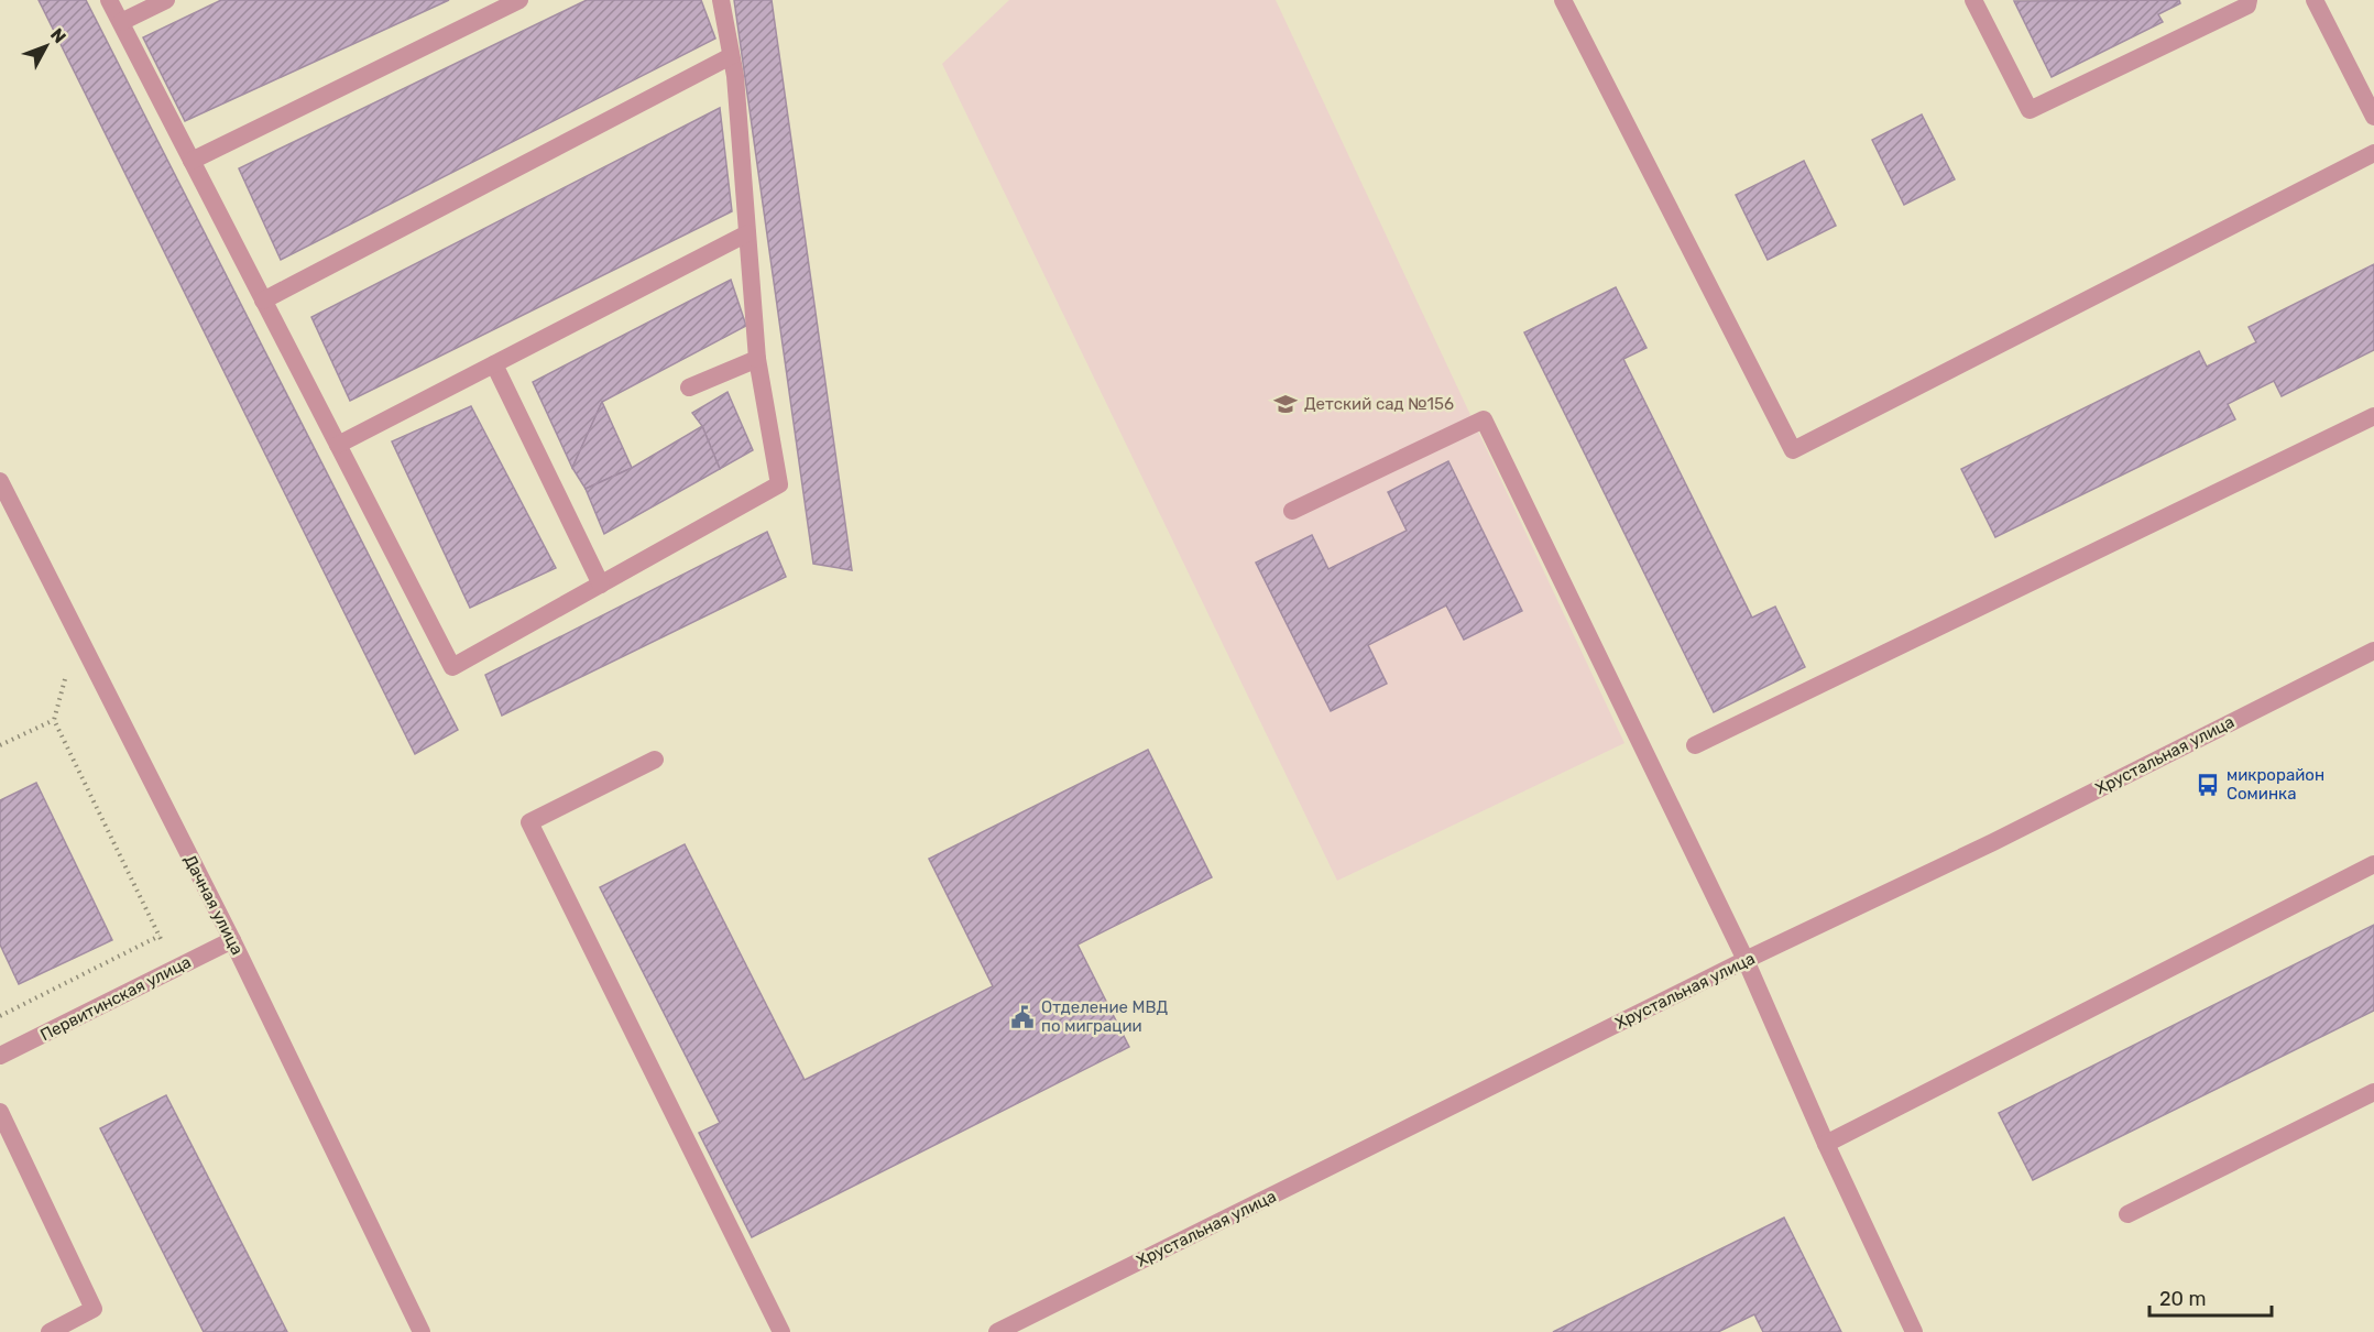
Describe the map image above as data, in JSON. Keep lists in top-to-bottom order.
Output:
{
  "streets": {
    "street": ["Хрустальная улица", "Дачная улица", "Первитинская улица"]
  },
  "crossings": [
    ["Дачная улица", "Первитинская улица"]
  ],
  "places": {
    "school or university": ["Детский сад №156"],
    "bus stop": ["микрорайон Соминка"],
    "public building": ["Отделение МВД по миграции"]
  },
  "scale_bar": "20 m",
  "north": "top right"
}
